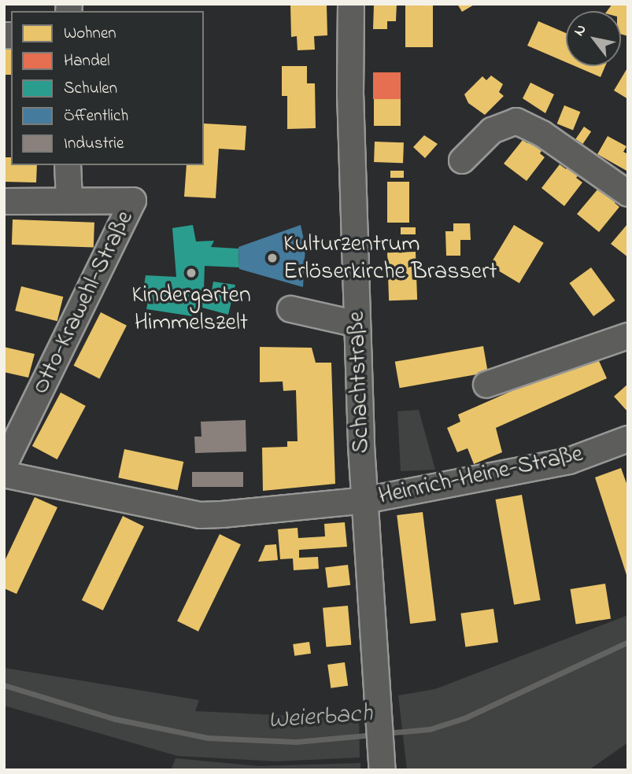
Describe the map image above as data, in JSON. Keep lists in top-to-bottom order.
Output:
{
  "streets": {
    "street": ["Otto-Krawehl-Straße", "Schachtstraße", "Heinrich-Heine-Straße"]
  },
  "crossings": [
    ["Schachtstraße", "Heinrich-Heine-Straße"]
  ],
  "water": ["Weierbach"],
  "places": ["Kulturzentrum Erlöserkirche Brassert", "Kindergarten Himmelszelt"],
  "legend": [
    "Wohnen",
    "Handel",
    "Schulen",
    "Öffentlich",
    "Industrie"
  ],
  "north": "top left"
}
